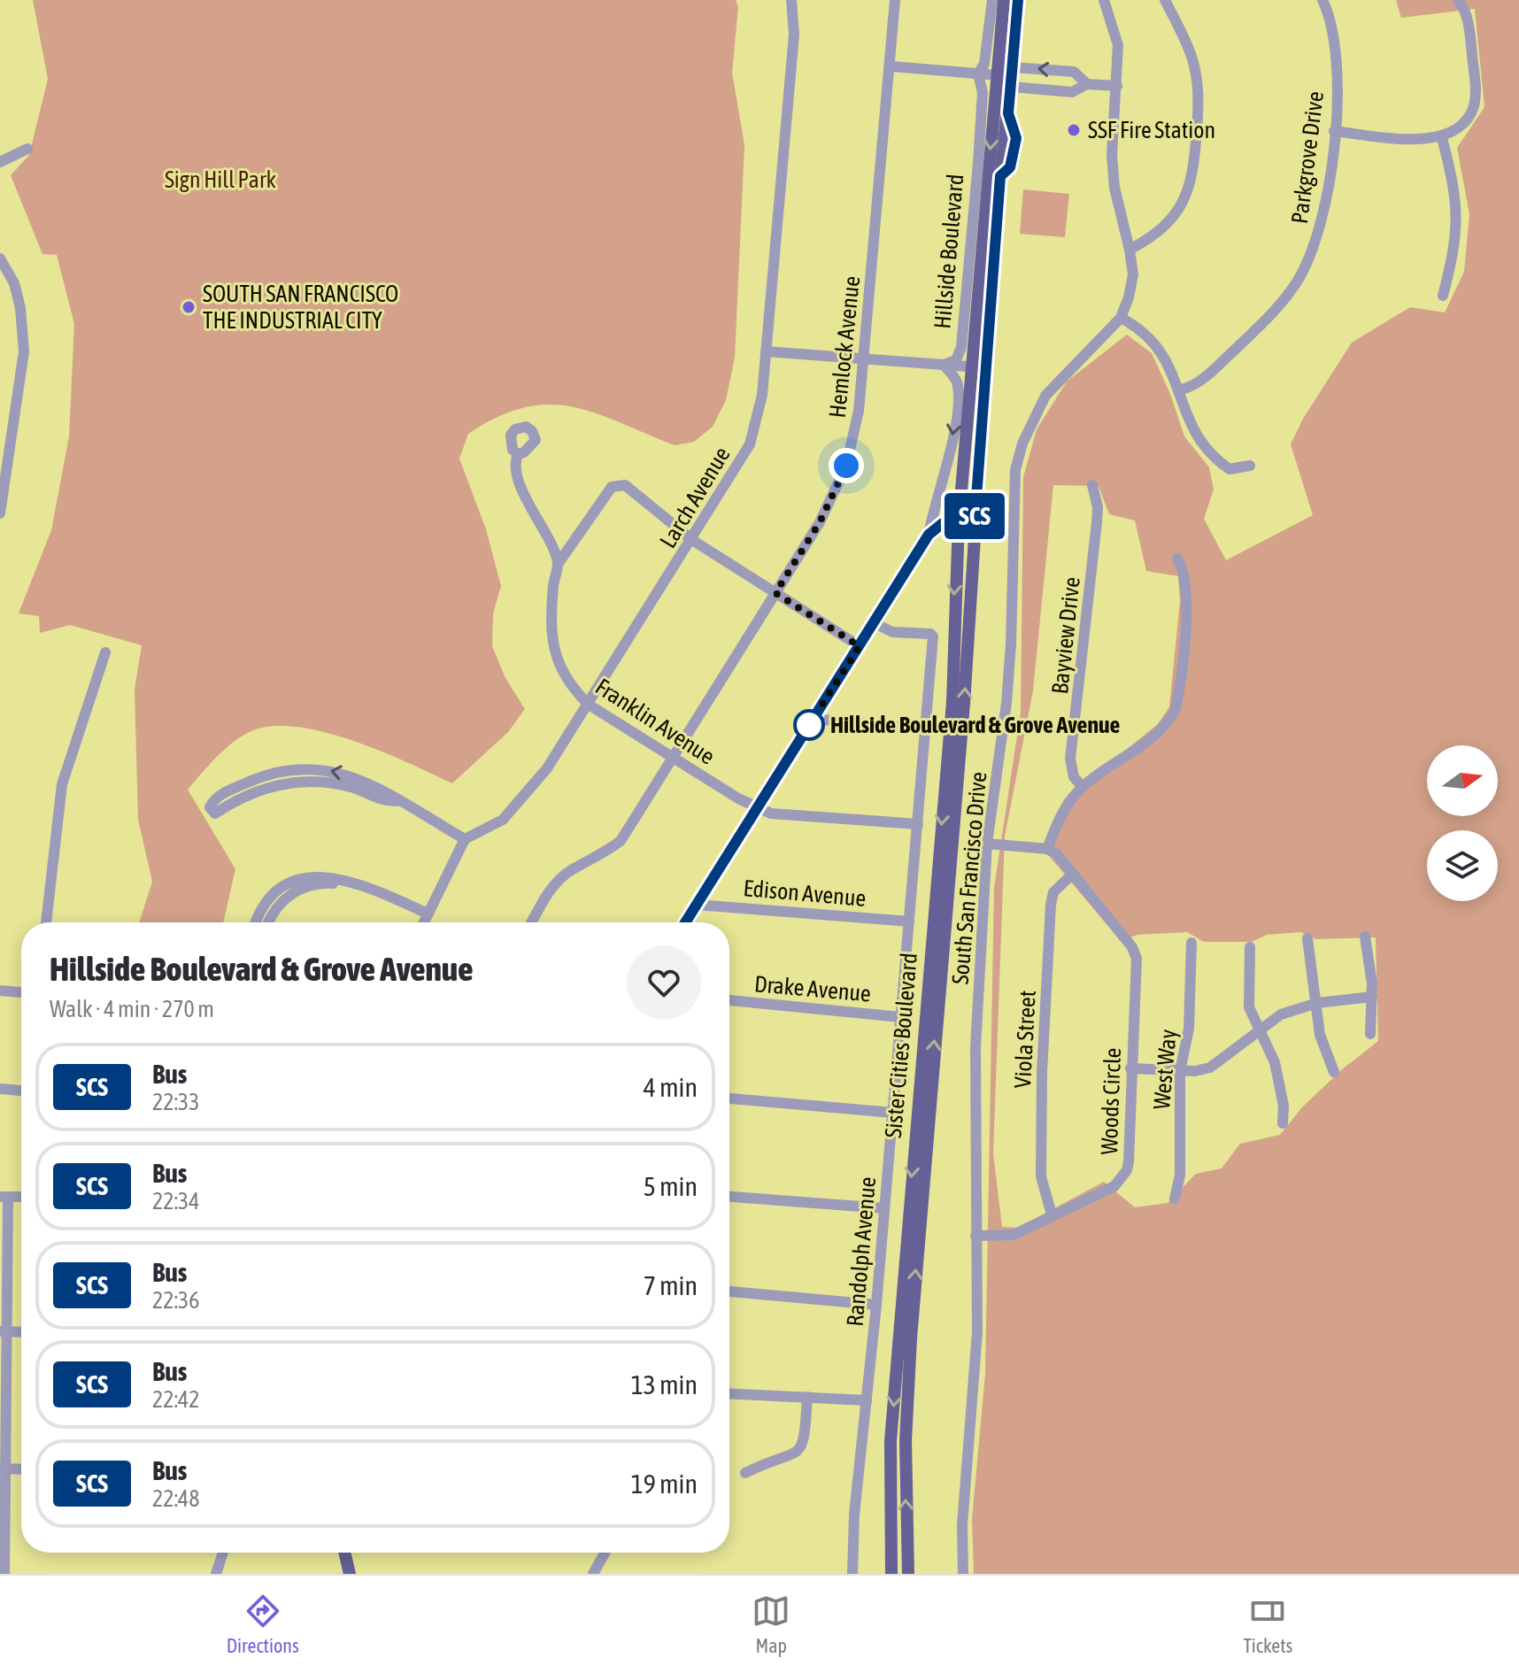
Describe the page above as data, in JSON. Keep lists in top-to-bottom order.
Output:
{
  "streets": {
    "main road": ["Hillside Boulevard", "Sister Cities Boulevard"],
    "street": [
      "Parkgrove Drive",
      "Hemlock Avenue",
      "Larch Avenue",
      "Bayview Drive",
      "Franklin Avenue",
      "South San Francisco Drive",
      "Edison Avenue",
      "Drake Avenue",
      "Viola Street",
      "West Way",
      "Woods Circle",
      "Randolph Avenue"
    ]
  },
  "crossings": [
    ["Hillside Boulevard", "Sister Cities Boulevard"],
    ["Hemlock Avenue", "Franklin Avenue"],
    ["Larch Avenue", "Franklin Avenue"],
    ["Franklin Avenue", "Randolph Avenue"],
    ["South San Francisco Drive", "Woods Circle"],
    ["Edison Avenue", "Randolph Avenue"],
    ["Drake Avenue", "Randolph Avenue"],
    ["Viola Street", "Woods Circle"]
  ],
  "parks": ["Sign Hill Park"],
  "places": ["SSF Fire Station", "SOUTH SAN FRANCISCO THE INDUSTRIAL CITY", "Hillside Boulevard & Grove Avenue"],
  "lines": ["bus line SCS"],
  "north": "right",
  "page": {
    "on_map": "SCS",
    "heading": ["Hillside Boulevard & Grove Avenue", "Walk · 4 min · 270 m"],
    "list": [
      {
        "mark": "SCS",
        "name": "Bus",
        "note": "22:33",
        "value": "4 min"
      },
      {
        "mark": "SCS",
        "name": "Bus",
        "note": "22:34",
        "value": "5 min"
      },
      {
        "mark": "SCS",
        "name": "Bus",
        "note": "22:36",
        "value": "7 min"
      },
      {
        "mark": "SCS",
        "name": "Bus",
        "note": "22:42",
        "value": "13 min"
      },
      {
        "mark": "SCS",
        "name": "Bus",
        "note": "22:48",
        "value": "19 min"
      }
    ],
    "tabs": ["Directions", "Map", "Tickets"]
  }
}
